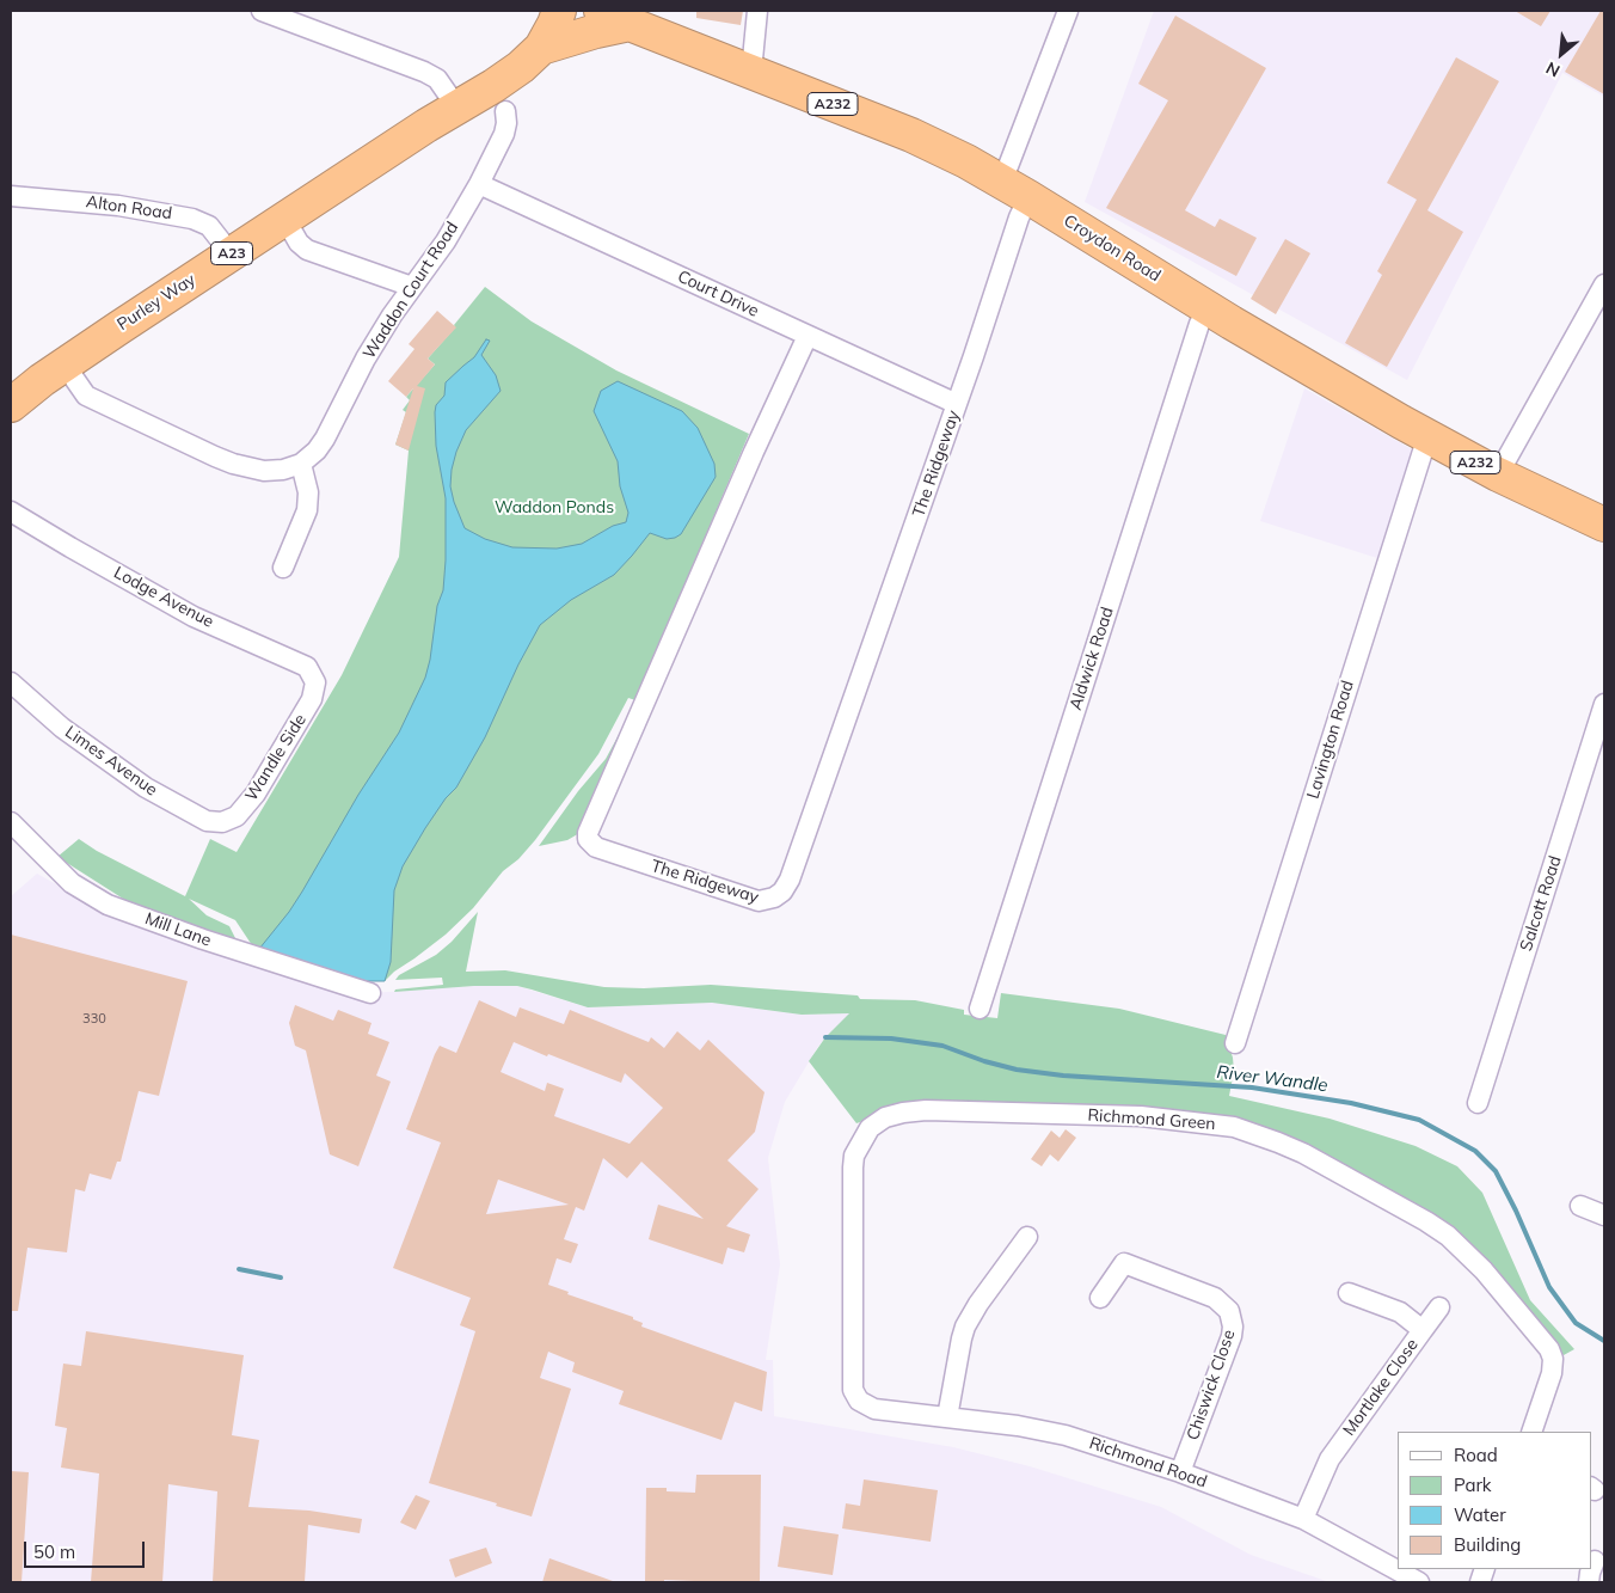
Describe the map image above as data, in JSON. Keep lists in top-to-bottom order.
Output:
{
  "streets": {
    "highway": [
      "A232",
      "Croydon Road",
      "A23",
      "Purley Way"
    ],
    "street": [
      "Alton Road",
      "Waddon Court Road",
      "Court Drive",
      "The Ridgeway",
      "Lodge Avenue",
      "Aldwick Road",
      "Lavington Road",
      "Wandle Side",
      "Limes Avenue",
      "Salcott Road",
      "Mill Lane",
      "Richmond Green",
      "Chiswick Close",
      "Mortlake Close",
      "Richmond Road"
    ]
  },
  "crossings": [
    ["Alton Road", "Purley Way"],
    ["Croydon Road", "The Ridgeway"],
    ["Croydon Road", "Aldwick Road"],
    ["Croydon Road", "Lavington Road"],
    ["A23", "Purley Way"],
    ["Waddon Court Road", "Court Drive"],
    ["Court Drive", "The Ridgeway"],
    ["Lodge Avenue", "Wandle Side"],
    ["Wandle Side", "Limes Avenue"],
    ["Richmond Green", "Richmond Road"],
    ["Chiswick Close", "Richmond Road"],
    ["Mortlake Close", "Richmond Road"]
  ],
  "water": ["River Wandle"],
  "parks": ["Waddon Ponds"],
  "house_numbers": ["330"],
  "legend": [
    "Road",
    "Park",
    "Water",
    "Building"
  ],
  "scale_bar": "50 m",
  "north": "bottom left"
}
